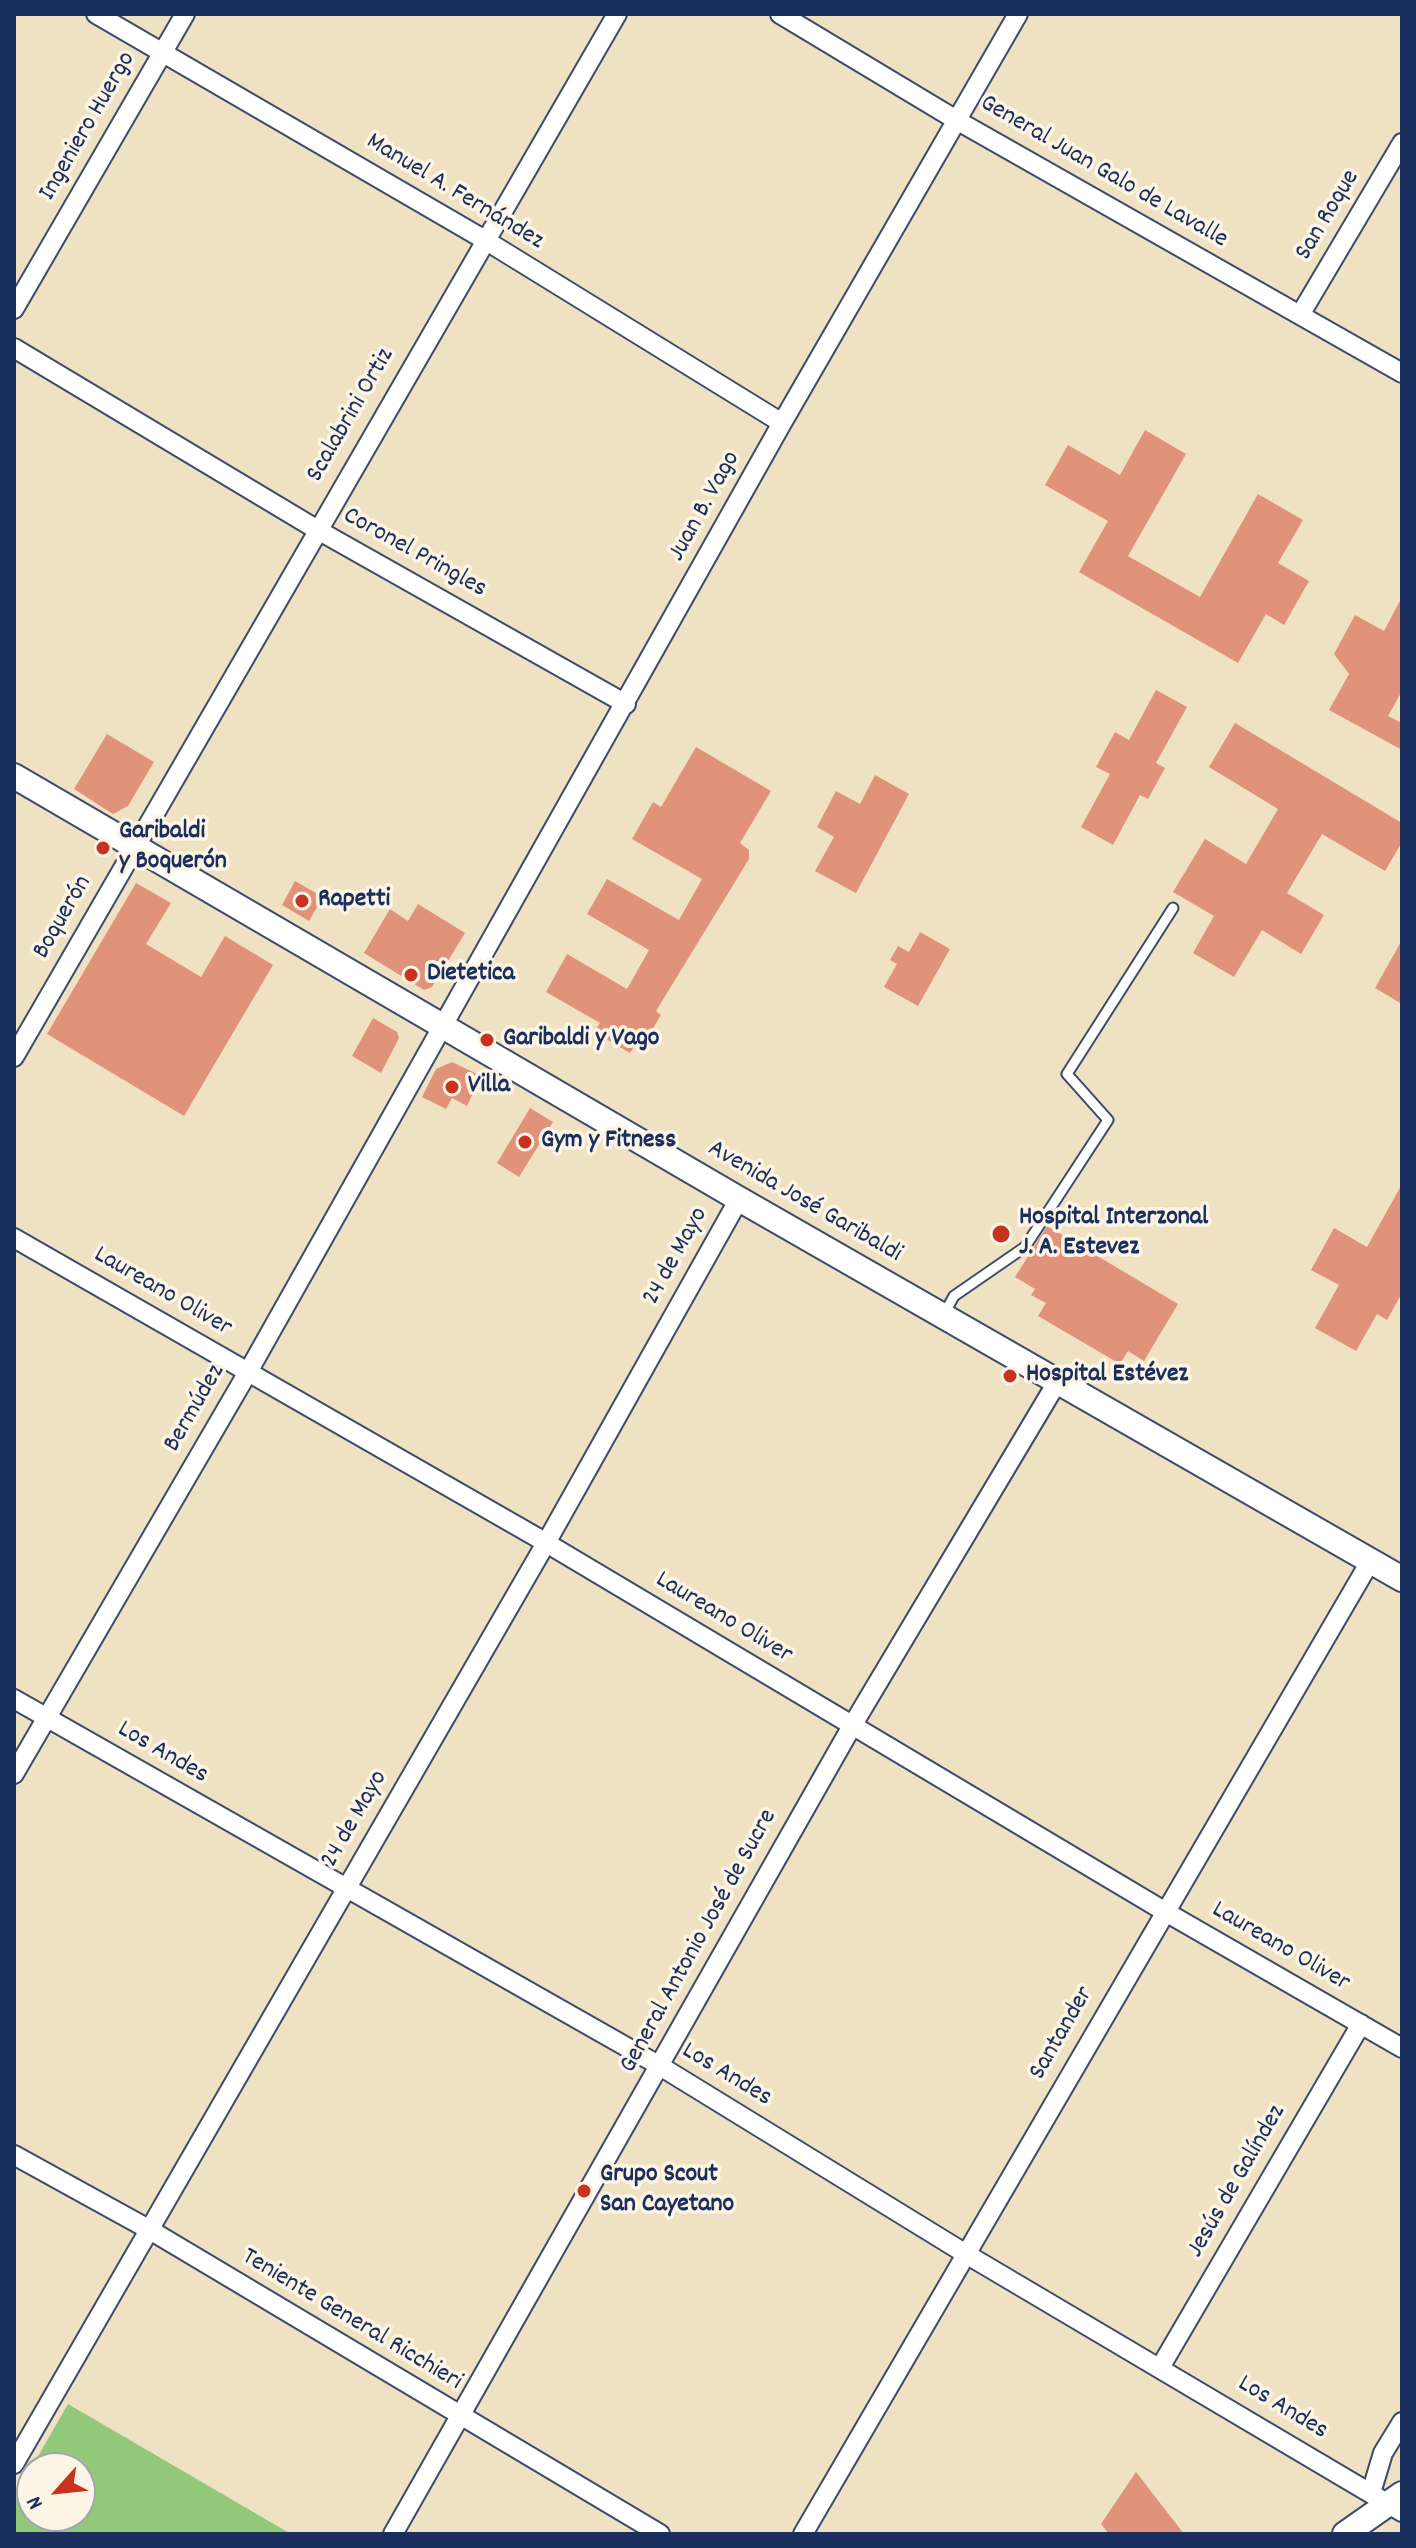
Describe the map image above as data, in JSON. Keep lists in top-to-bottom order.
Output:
{
  "streets": {
    "main road": ["Avenida José Garibaldi"],
    "street": [
      "Ingeniero Huergo",
      "General Juan Galo de Lavalle",
      "Manuel A. Fernández",
      "San Roque",
      "Scalabrini Ortiz",
      "Juan B. Vago",
      "Coronel Pringles",
      "Boquerón",
      "24 de Mayo",
      "Laureano Oliver",
      "Bermúdez",
      "Los Andes",
      "General Antonio José de Sucre",
      "Santander",
      "Jesús de Galíndez",
      "Teniente General Ricchieri"
    ]
  },
  "crossings": [
    ["Ingeniero Huergo", "Manuel A. Fernández"],
    ["General Juan Galo de Lavalle", "San Roque"],
    ["General Juan Galo de Lavalle", "Juan B. Vago"],
    ["Manuel A. Fernández", "Scalabrini Ortiz"],
    ["Manuel A. Fernández", "Juan B. Vago"],
    ["Scalabrini Ortiz", "Coronel Pringles"],
    ["Scalabrini Ortiz", "Boquerón"],
    ["Scalabrini Ortiz", "Avenida José Garibaldi"],
    ["Juan B. Vago", "Coronel Pringles"],
    ["Juan B. Vago", "Avenida José Garibaldi"],
    ["Juan B. Vago", "Bermúdez"],
    ["Boquerón", "Avenida José Garibaldi"],
    ["Avenida José Garibaldi", "24 de Mayo"],
    ["Avenida José Garibaldi", "Bermúdez"],
    ["Avenida José Garibaldi", "General Antonio José de Sucre"],
    ["Avenida José Garibaldi", "Santander"],
    ["24 de Mayo", "Laureano Oliver"],
    ["24 de Mayo", "Los Andes"],
    ["24 de Mayo", "Teniente General Ricchieri"],
    ["Laureano Oliver", "Bermúdez"],
    ["Laureano Oliver", "General Antonio José de Sucre"],
    ["Laureano Oliver", "Santander"],
    ["Laureano Oliver", "Jesús de Galíndez"],
    ["Bermúdez", "Los Andes"],
    ["Los Andes", "General Antonio José de Sucre"],
    ["Los Andes", "Santander"],
    ["Los Andes", "Jesús de Galíndez"],
    ["General Antonio José de Sucre", "Teniente General Ricchieri"]
  ],
  "places": [
    "Garibaldi y Boquerón",
    "Rapetti",
    "Dietetica",
    "Garibaldi y Vago",
    "Villa",
    "Gym y Fitness",
    "Hospital Interzonal J. A. Estevez",
    "Hospital Estévez",
    "Grupo Scout San Cayetano"
  ],
  "north": "bottom left"
}
